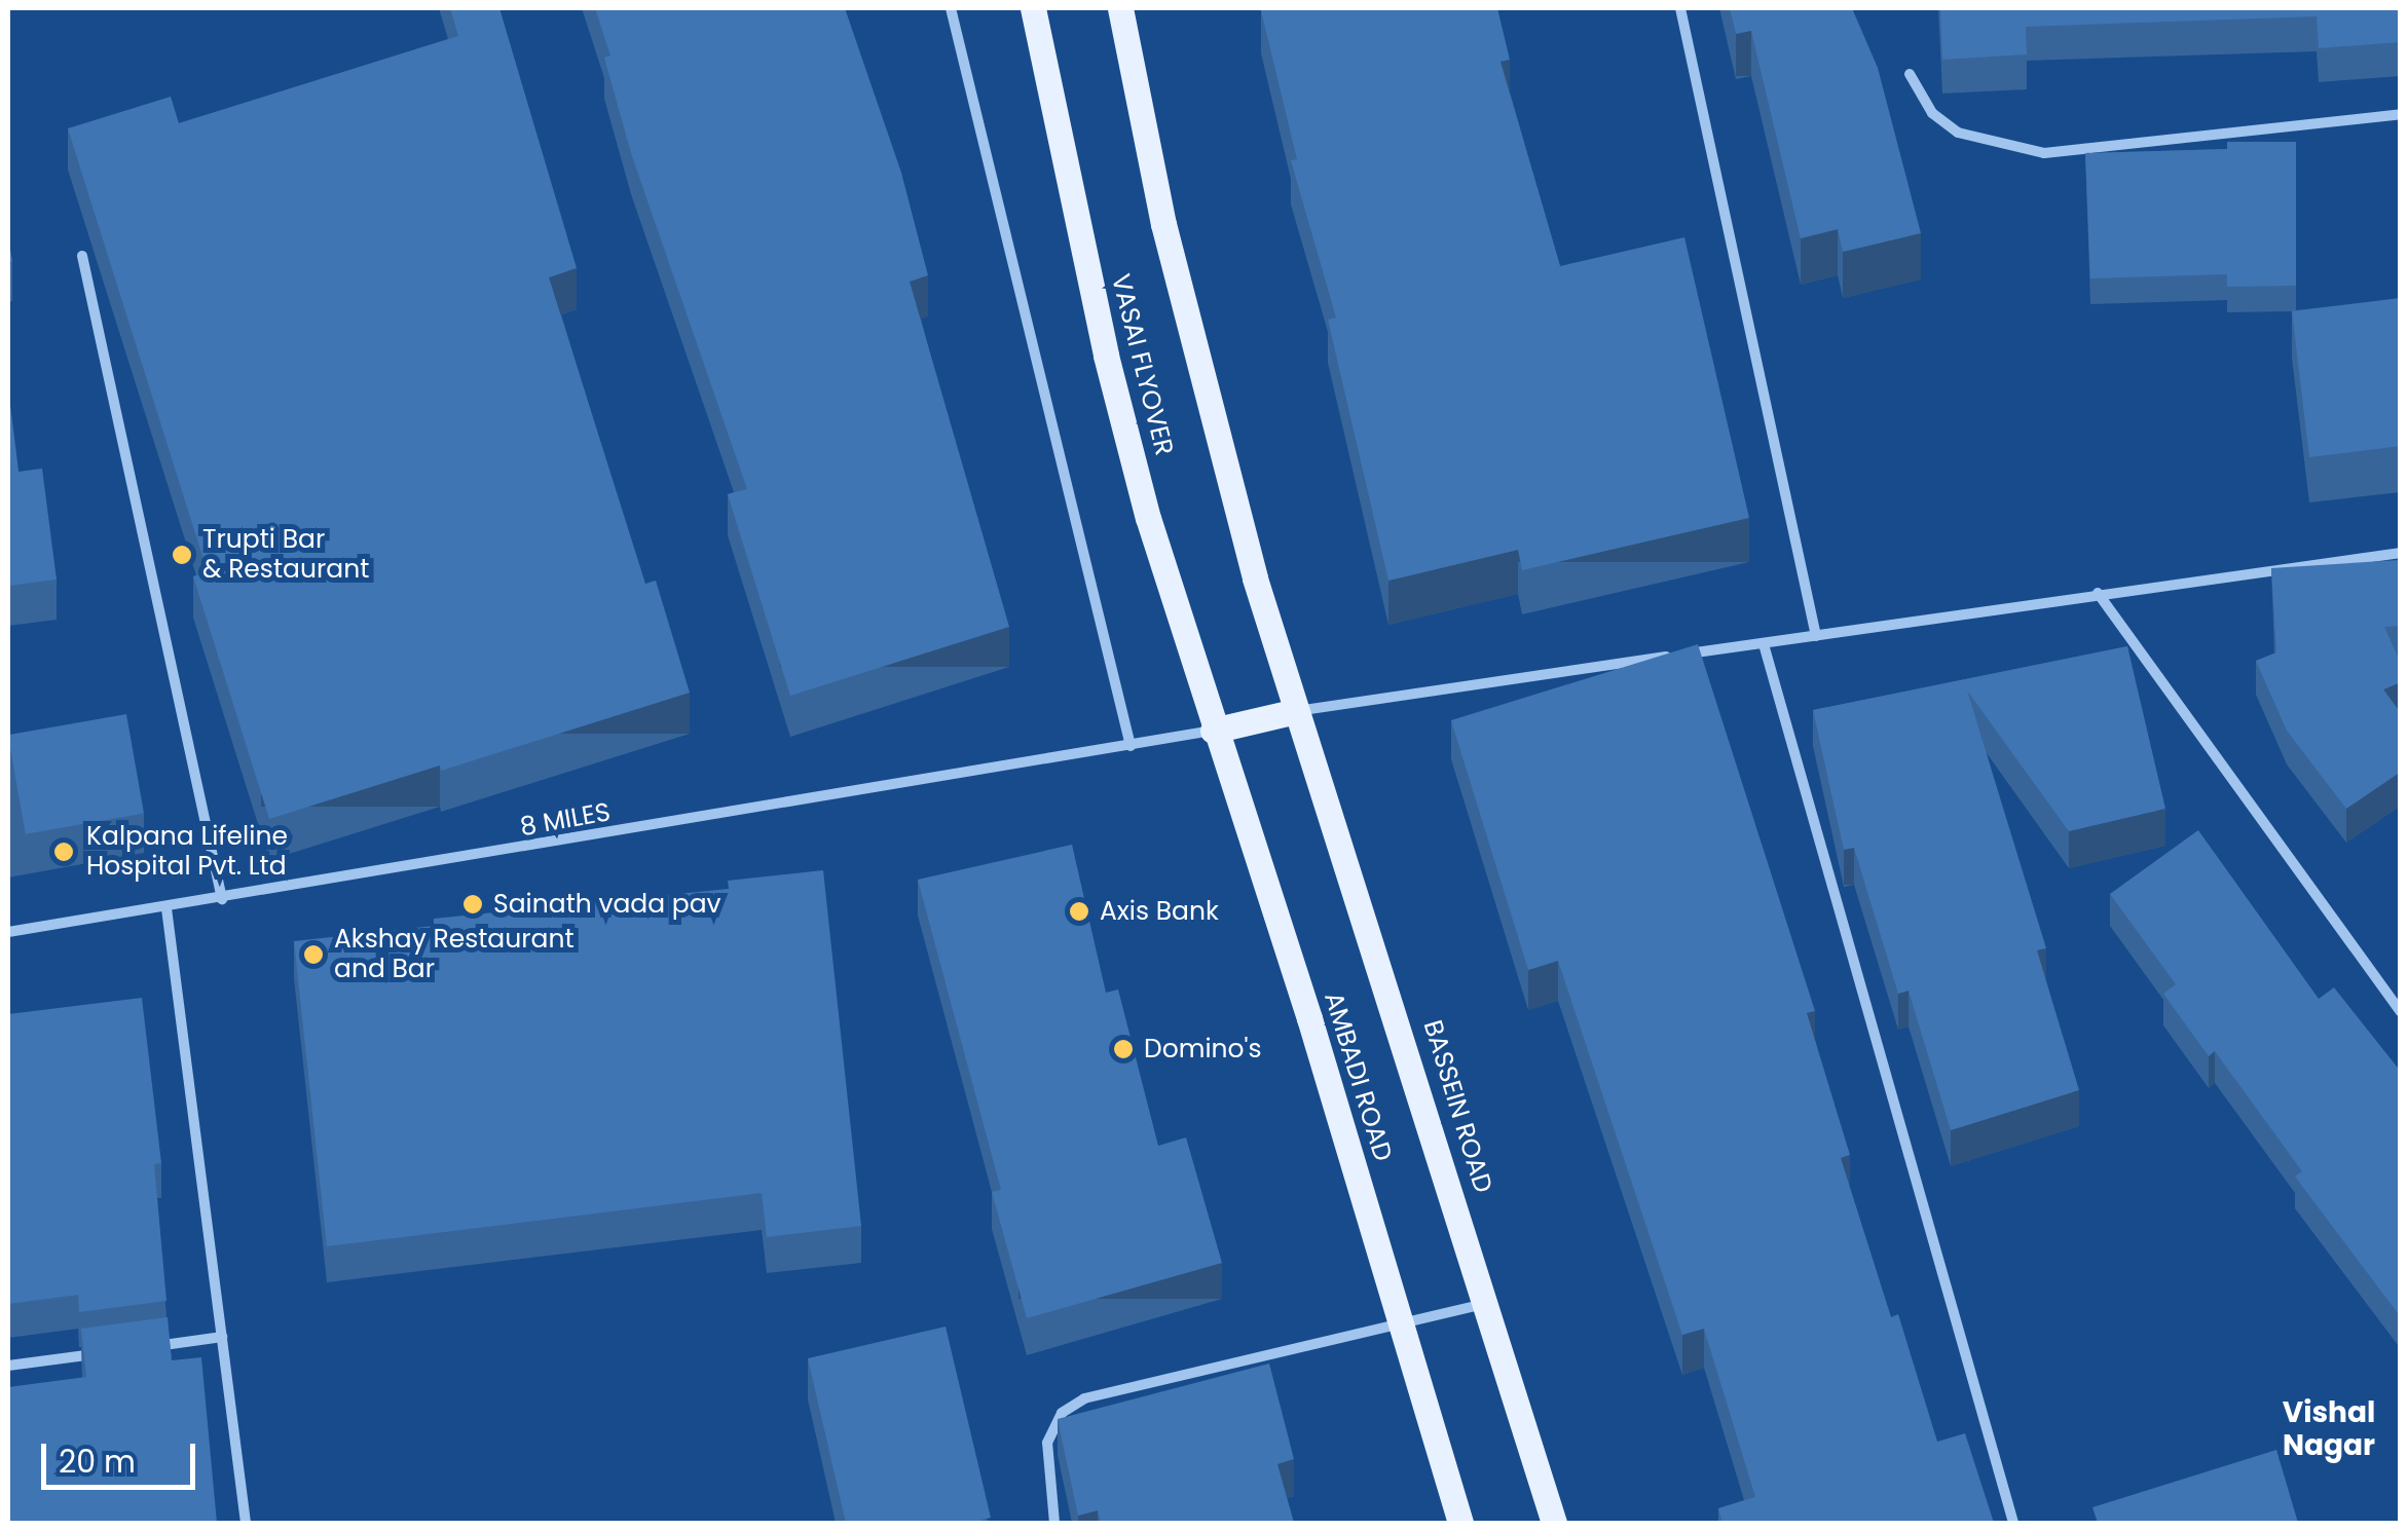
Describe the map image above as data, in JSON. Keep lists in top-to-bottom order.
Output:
{
  "streets": {
    "main road": ["VASAI FLYOVER", "AMBADI ROAD", "BASSEIN ROAD"],
    "street": ["8 MILES"]
  },
  "crossings": [
    ["VASAI FLYOVER", "AMBADI ROAD"]
  ],
  "districts": ["Vishal Nagar"],
  "places": [
    "Trupti Bar & Restaurant",
    "Kalpana Lifeline Hospital Pvt. Ltd",
    "Sainath vada pav",
    "Axis Bank",
    "Akshay Restaurant and Bar",
    "Domino's"
  ],
  "scale_bar": "20 m"
}
